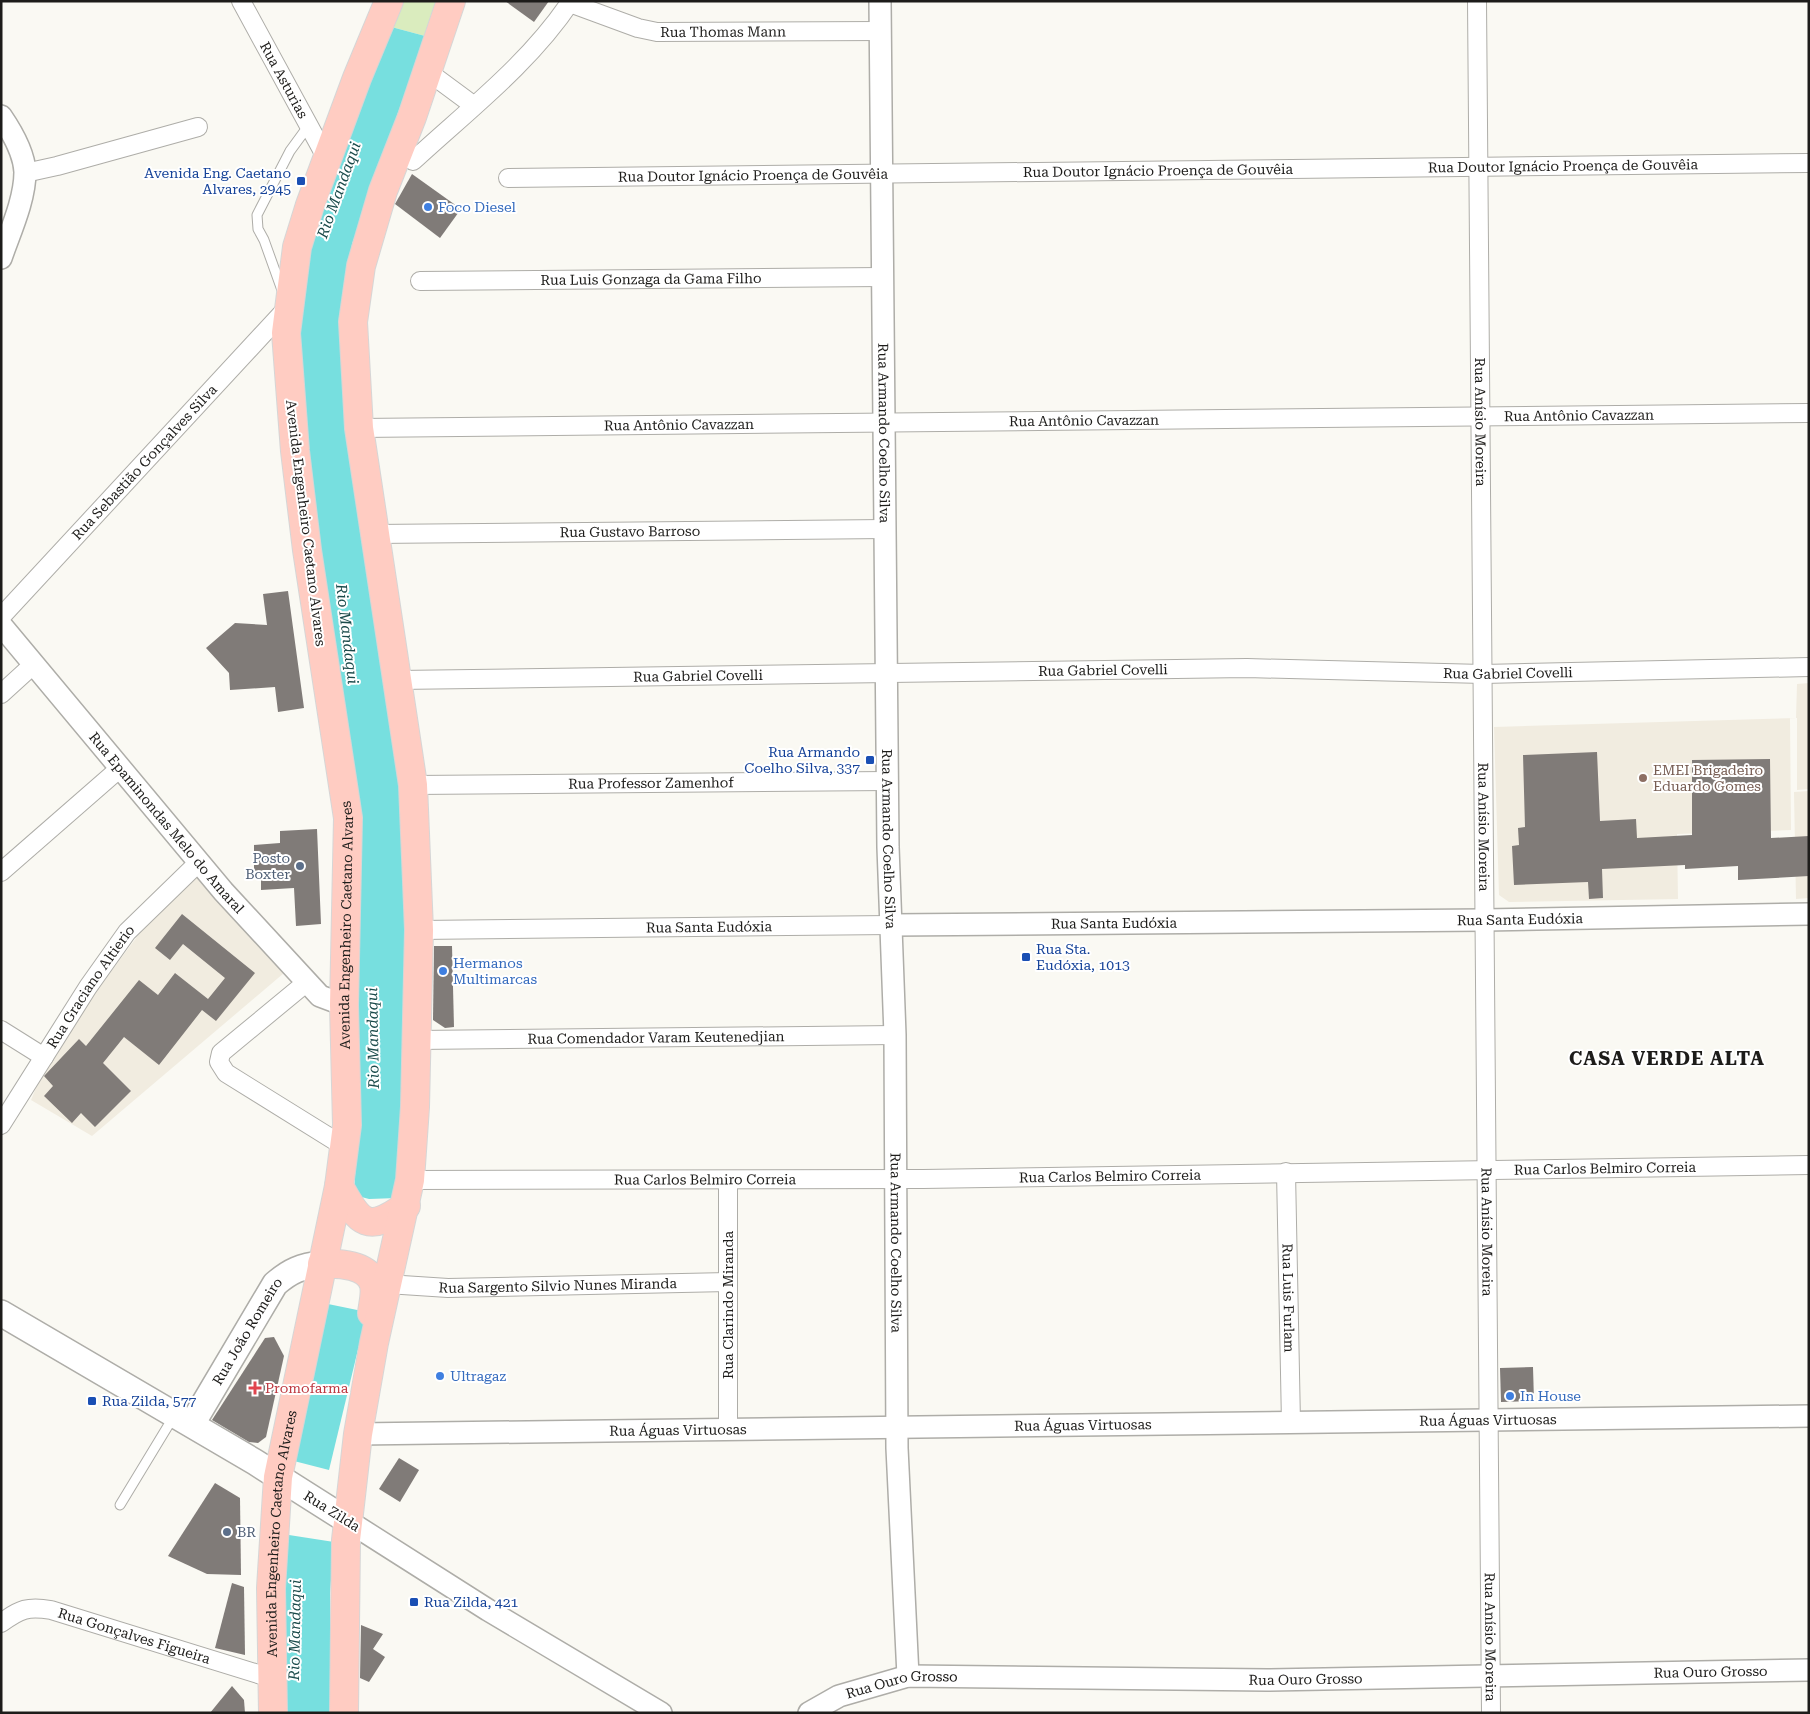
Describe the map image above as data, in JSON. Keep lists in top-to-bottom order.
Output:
{
  "streets": {
    "main road": ["Avenida Engenheiro Caetano Alvares", "Rua João Romeiro", "Rua Zilda"],
    "street": [
      "Rua Thomas Mann",
      "Rua Asturias",
      "Rua Doutor Ignácio Proença de Gouvêia",
      "Rua Luis Gonzaga da Gama Filho",
      "Rua Antônio Cavazzan",
      "Rua Anísio Moreira",
      "Rua Armando Coelho Silva",
      "Rua Sebastião Gonçalves Silva",
      "Rua Gustavo Barroso",
      "Rua Gabriel Covelli",
      "Rua Professor Zamenhof",
      "Rua Epaminondas Melo do Amaral",
      "Rua Santa Eudóxia",
      "Rua Graciano Altierio",
      "Rua Comendador Varam Keutenedjian",
      "Rua Carlos Belmiro Correia",
      "Rua Sargento Silvio Nunes Miranda",
      "Rua Luis Furlam",
      "Rua Clarindo Miranda",
      "Rua Águas Virtuosas",
      "Rua Gonçalves Figueira",
      "Rua Ouro Grosso"
    ]
  },
  "crossings": [
    ["Rua Thomas Mann", "Rua Armando Coelho Silva"],
    ["Rua Asturias", "Avenida Engenheiro Caetano Alvares"],
    ["Rua Doutor Ignácio Proença de Gouvêia", "Rua Anísio Moreira"],
    ["Rua Doutor Ignácio Proença de Gouvêia", "Rua Armando Coelho Silva"],
    ["Rua Luis Gonzaga da Gama Filho", "Rua Armando Coelho Silva"],
    ["Rua Antônio Cavazzan", "Rua Anísio Moreira"],
    ["Rua Antônio Cavazzan", "Rua Armando Coelho Silva"],
    ["Rua Anísio Moreira", "Rua Gabriel Covelli"],
    ["Rua Anísio Moreira", "Rua Santa Eudóxia"],
    ["Rua Anísio Moreira", "Rua Carlos Belmiro Correia"],
    ["Rua Anísio Moreira", "Rua Águas Virtuosas"],
    ["Rua Anísio Moreira", "Rua Ouro Grosso"],
    ["Rua Armando Coelho Silva", "Rua Gustavo Barroso"],
    ["Rua Armando Coelho Silva", "Rua Gabriel Covelli"],
    ["Rua Armando Coelho Silva", "Rua Professor Zamenhof"],
    ["Rua Armando Coelho Silva", "Rua Santa Eudóxia"],
    ["Rua Armando Coelho Silva", "Rua Comendador Varam Keutenedjian"],
    ["Rua Armando Coelho Silva", "Rua Carlos Belmiro Correia"],
    ["Rua Armando Coelho Silva", "Rua Águas Virtuosas"],
    ["Rua Armando Coelho Silva", "Rua Ouro Grosso"],
    ["Rua Sebastião Gonçalves Silva", "Avenida Engenheiro Caetano Alvares"],
    ["Avenida Engenheiro Caetano Alvares", "Rua Epaminondas Melo do Amaral"],
    ["Avenida Engenheiro Caetano Alvares", "Rua João Romeiro"],
    ["Avenida Engenheiro Caetano Alvares", "Rua Zilda"],
    ["Avenida Engenheiro Caetano Alvares", "Rua Gonçalves Figueira"],
    ["Rua Epaminondas Melo do Amaral", "Rua Graciano Altierio"],
    ["Rua Carlos Belmiro Correia", "Rua Luis Furlam"],
    ["Rua Carlos Belmiro Correia", "Rua Clarindo Miranda"],
    ["Rua Sargento Silvio Nunes Miranda", "Rua Clarindo Miranda"],
    ["Rua Luis Furlam", "Rua Águas Virtuosas"],
    ["Rua Clarindo Miranda", "Rua Águas Virtuosas"],
    ["Rua João Romeiro", "Rua Zilda"]
  ],
  "districts": ["CASA VERDE ALTA"],
  "water": ["Rio Mandaqui"],
  "places": {
    "transit": [
      "Avenida Eng. Caetano Alvares, 2945",
      "Rua Armando Coelho Silva, 337",
      "Rua Sta. Eudóxia, 1013",
      "Rua Zilda, 577",
      "Rua Zilda, 421"
    ],
    "other": [
      "Foco Diesel",
      "EMEI Brigadeiro Eduardo Gomes",
      "Posto Boxter",
      "Hermanos Multimarcas",
      "Ultragaz",
      "In House",
      "BR"
    ],
    "health": ["Promofarma"]
  }
}
